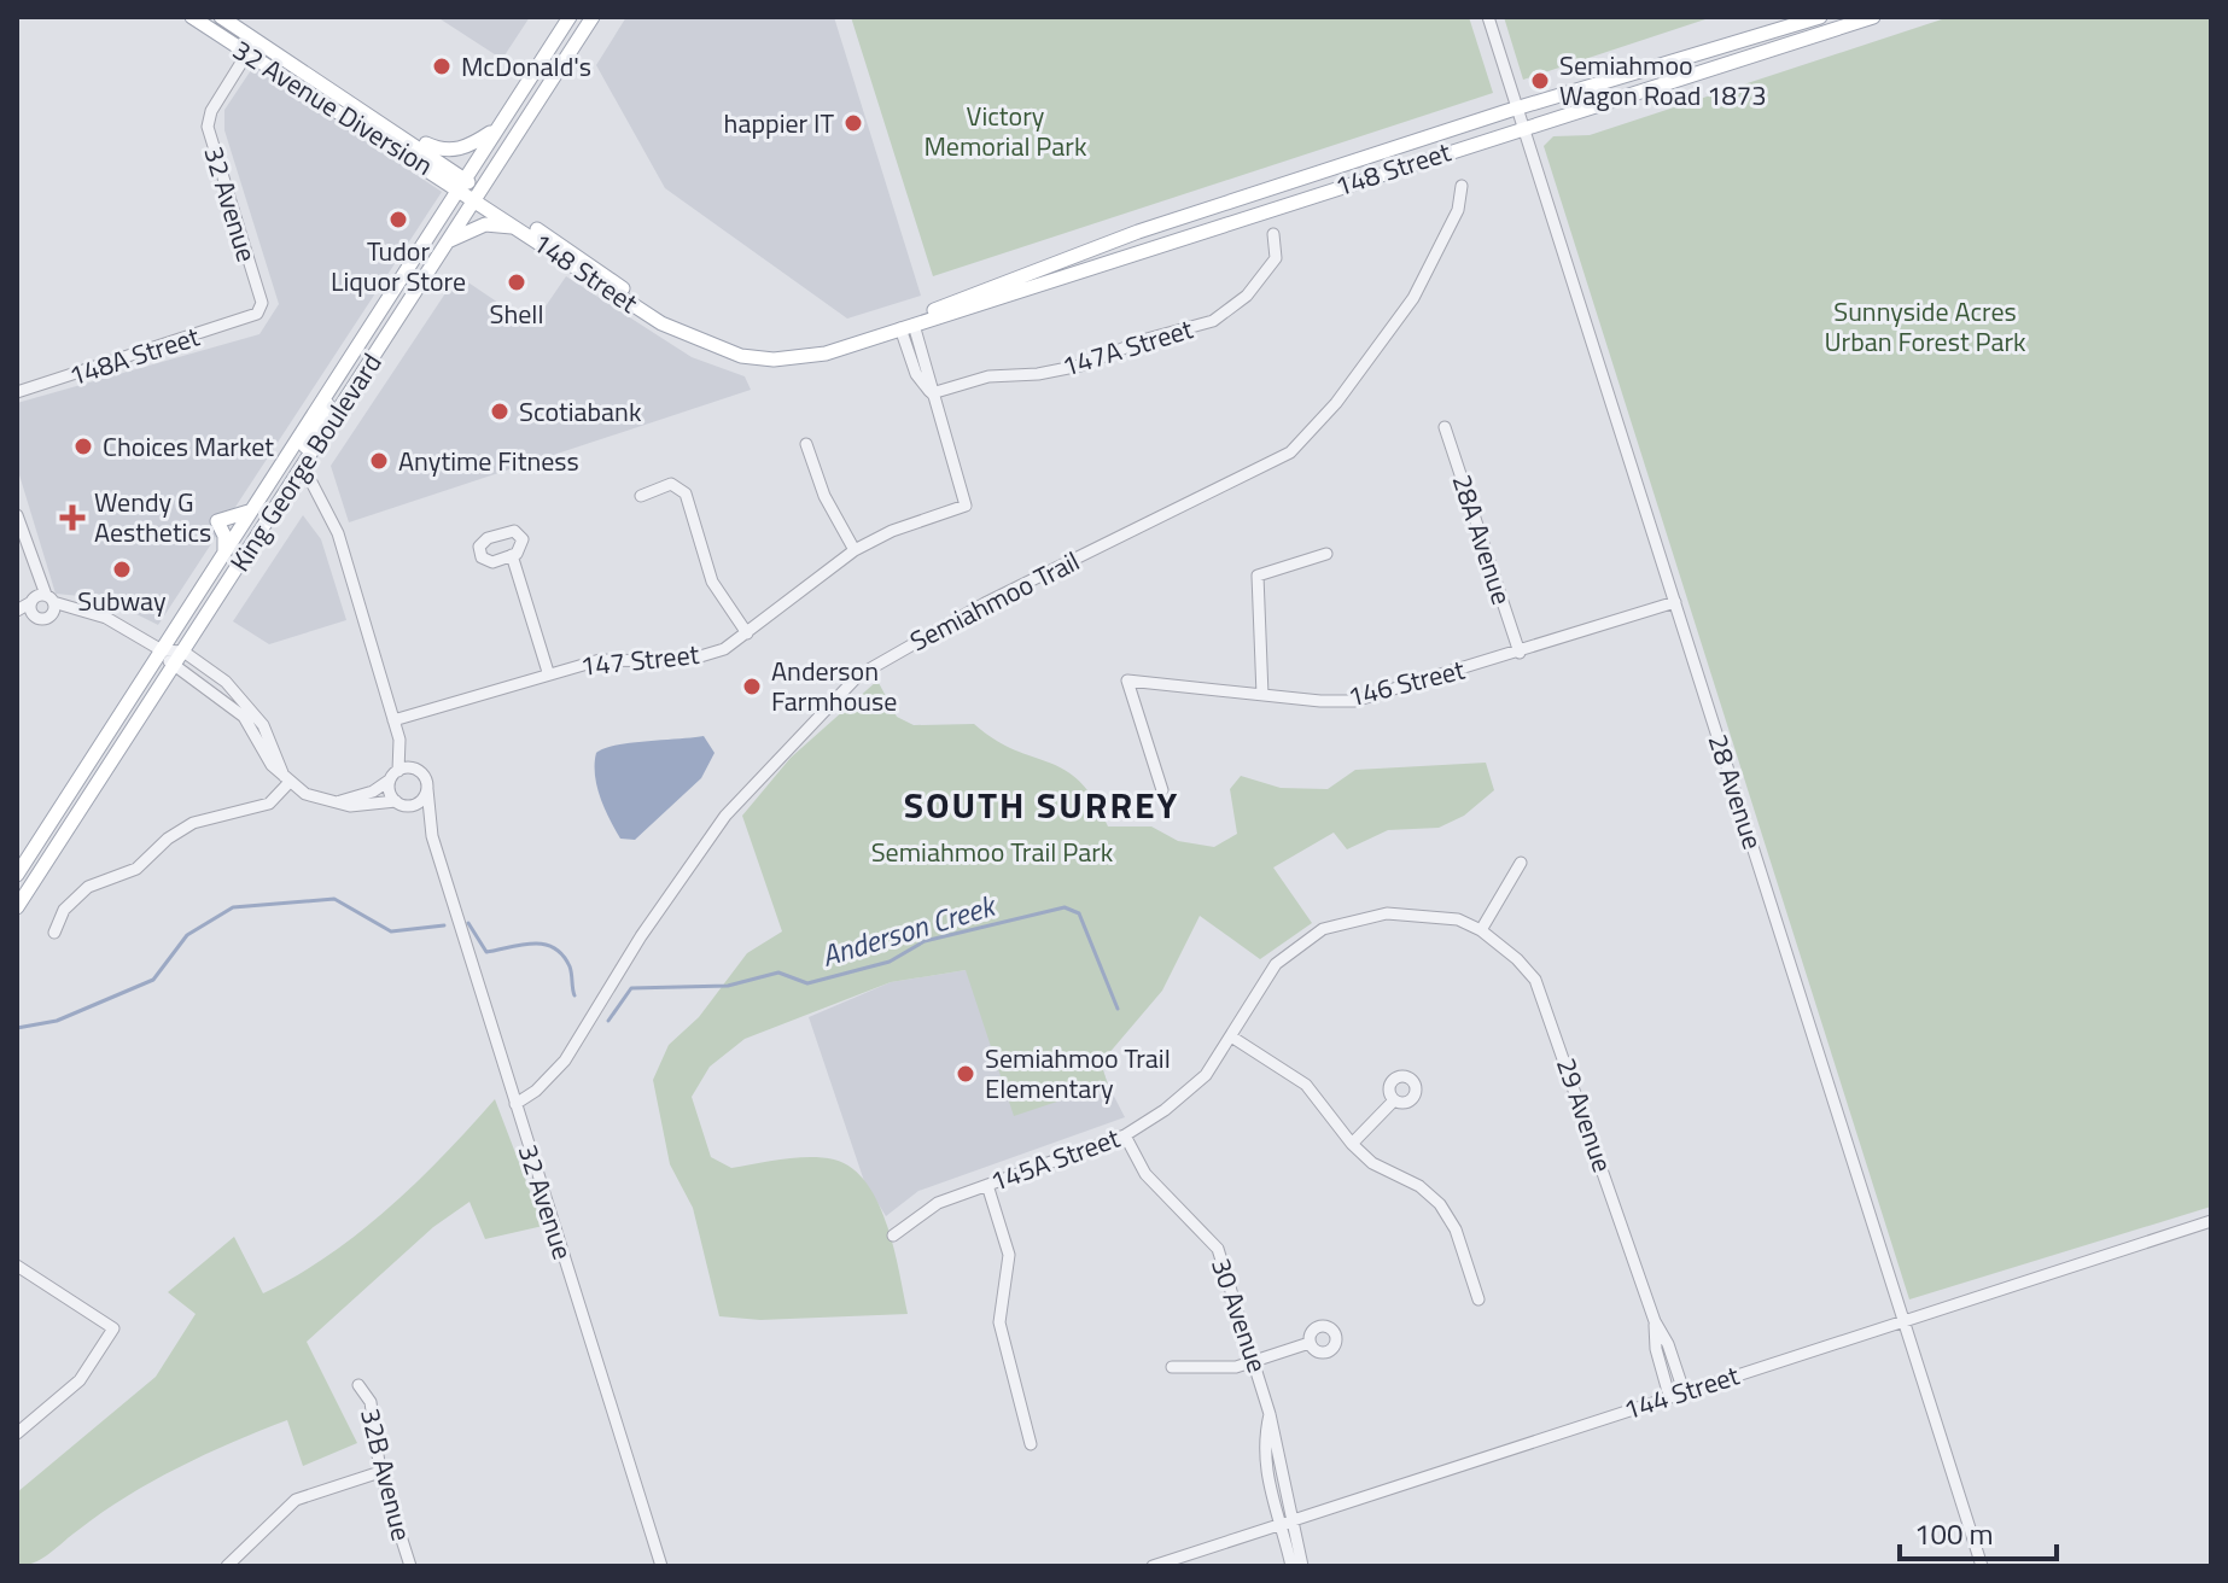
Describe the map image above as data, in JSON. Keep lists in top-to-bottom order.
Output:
{
  "streets": {
    "main road": ["32 Avenue Diversion", "148 Street", "King George Boulevard"],
    "street": [
      "32 Avenue",
      "147A Street",
      "148A Street",
      "28A Avenue",
      "Semiahmoo Trail",
      "147 Street",
      "146 Street",
      "28 Avenue",
      "29 Avenue",
      "145A Street",
      "30 Avenue",
      "144 Street",
      "32B Avenue"
    ]
  },
  "crossings": [
    ["32 Avenue Diversion", "148 Street"],
    ["32 Avenue Diversion", "32 Avenue"],
    ["32 Avenue Diversion", "King George Boulevard"],
    ["148 Street", "King George Boulevard"],
    ["148 Street", "28 Avenue"],
    ["32 Avenue", "148A Street"],
    ["32 Avenue", "Semiahmoo Trail"],
    ["147A Street", "147 Street"],
    ["28A Avenue", "146 Street"],
    ["146 Street", "28 Avenue"],
    ["28 Avenue", "144 Street"],
    ["29 Avenue", "145A Street"],
    ["29 Avenue", "144 Street"],
    ["145A Street", "30 Avenue"],
    ["30 Avenue", "144 Street"]
  ],
  "districts": ["SOUTH SURREY"],
  "water": ["Anderson Creek"],
  "parks": ["Victory Memorial Park", "Sunnyside Acres Urban Forest Park", "Semiahmoo Trail Park"],
  "places": {
    "other": [
      "McDonald's",
      "Semiahmoo Wagon Road 1873",
      "happier IT",
      "Tudor Liquor Store",
      "Shell",
      "Scotiabank",
      "Choices Market",
      "Anytime Fitness",
      "Subway",
      "Anderson Farmhouse",
      "Semiahmoo Trail Elementary"
    ],
    "health": ["Wendy G Aesthetics"]
  },
  "scale_bar": "100 m"
}
